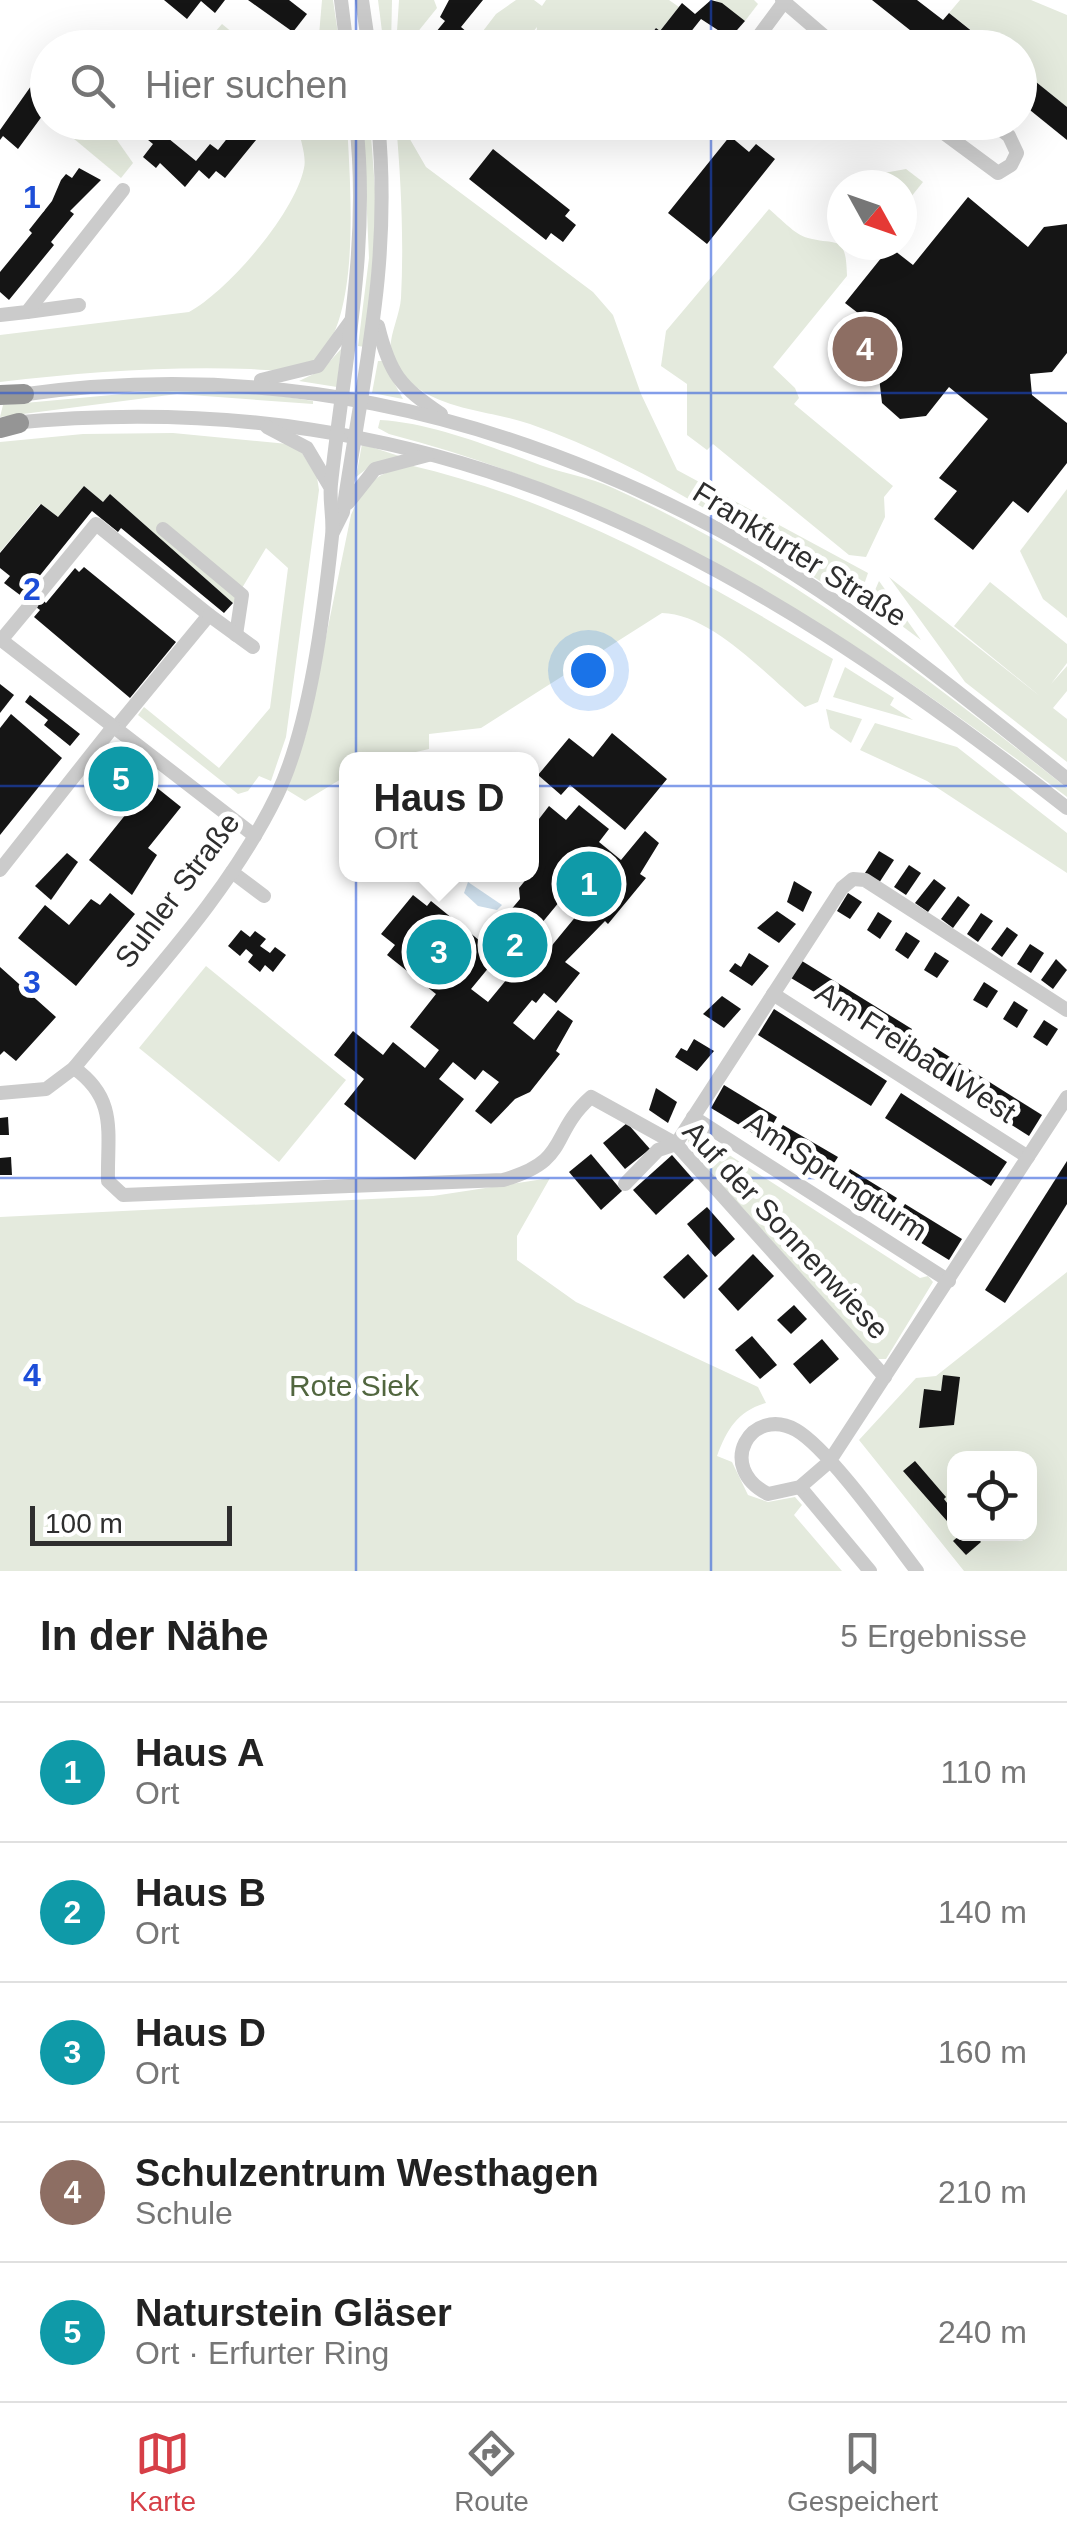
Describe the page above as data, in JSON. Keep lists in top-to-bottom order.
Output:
{
  "streets": {
    "street": [
      "Frankfurter Straße",
      "Suhler Straße",
      "Am Freibad West",
      "Am Sprungturm",
      "Auf der Sonnenwiese"
    ]
  },
  "crossings": [
    ["Frankfurter Straße", "Suhler Straße"],
    ["Suhler Straße", "Auf der Sonnenwiese"],
    ["Am Freibad West", "Am Sprungturm"],
    ["Am Freibad West", "Auf der Sonnenwiese"]
  ],
  "parks": ["Rote Siek"],
  "scale_bar": "100 m",
  "north": "bottom right",
  "page": {
    "search": "Hier suchen",
    "pins": [
      "4",
      "5",
      "1",
      "2",
      "3"
    ],
    "popup": ["Haus D", "Ort"],
    "scale": "100 m",
    "heading": ["In der Nähe", "5 Ergebnisse"],
    "list": [
      {
        "mark": "1",
        "name": "Haus A",
        "note": "Ort",
        "value": "110 m"
      },
      {
        "mark": "2",
        "name": "Haus B",
        "note": "Ort",
        "value": "140 m"
      },
      {
        "mark": "3",
        "name": "Haus D",
        "note": "Ort",
        "value": "160 m"
      },
      {
        "mark": "4",
        "name": "Schulzentrum Westhagen",
        "note": "Schule",
        "value": "210 m"
      },
      {
        "mark": "5",
        "name": "Naturstein Gläser",
        "note": "Ort · Erfurter Ring",
        "value": "240 m"
      }
    ],
    "nav": ["Karte", "Route", "Gespeichert"]
  },
  "grid": {
    "rows": [
      "1",
      "2",
      "3",
      "4"
    ]
  }
}
